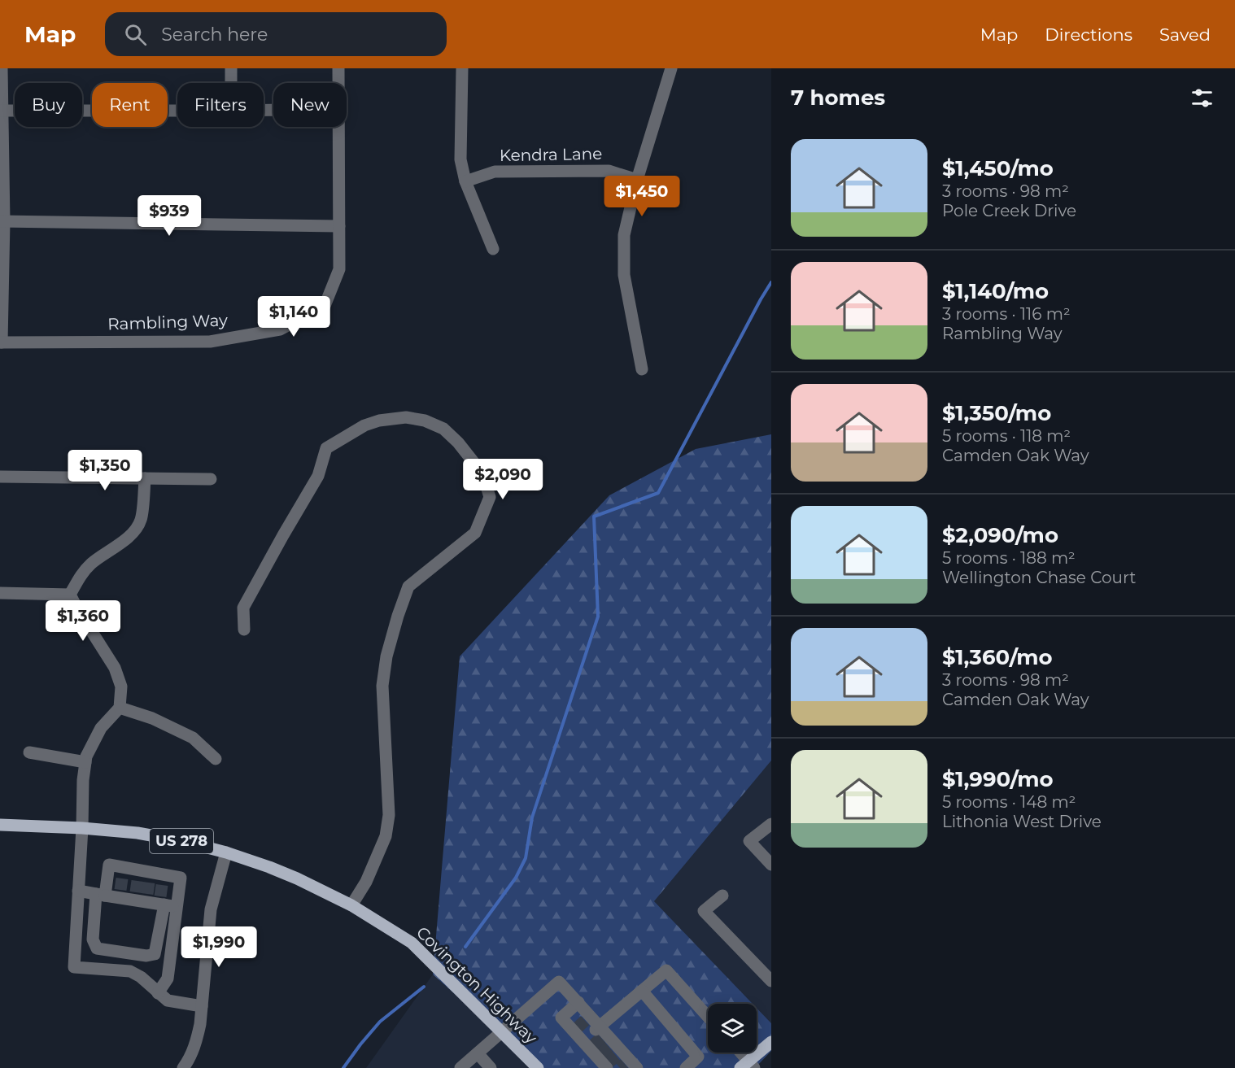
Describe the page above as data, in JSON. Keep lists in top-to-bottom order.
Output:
{
  "streets": {
    "main road": ["US 278", "Covington Highway"],
    "street": ["Kendra Lane", "Rambling Way"]
  },
  "page": {
    "header": "Map",
    "search": "Search here",
    "nav": ["Map", "Directions", "Saved"],
    "heading": "7 homes",
    "chip": [
      "Buy",
      "Rent",
      "Filters",
      "New"
    ],
    "list": [
      {
        "name": "$1,450/mo",
        "note": "3 rooms · 98 m² · Pole Creek Drive"
      },
      {
        "name": "$1,140/mo",
        "note": "3 rooms · 116 m² · Rambling Way"
      },
      {
        "name": "$1,350/mo",
        "note": "5 rooms · 118 m² · Camden Oak Way"
      },
      {
        "name": "$2,090/mo",
        "note": "5 rooms · 188 m² · Wellington Chase Court"
      },
      {
        "name": "$1,360/mo",
        "note": "3 rooms · 98 m² · Camden Oak Way"
      },
      {
        "name": "$1,990/mo",
        "note": "5 rooms · 148 m² · Lithonia West Drive"
      }
    ],
    "price": [
      "$1,450",
      "$939",
      "$1,140",
      "$1,350",
      "$2,090",
      "$1,360",
      "$1,990"
    ]
  }
}
